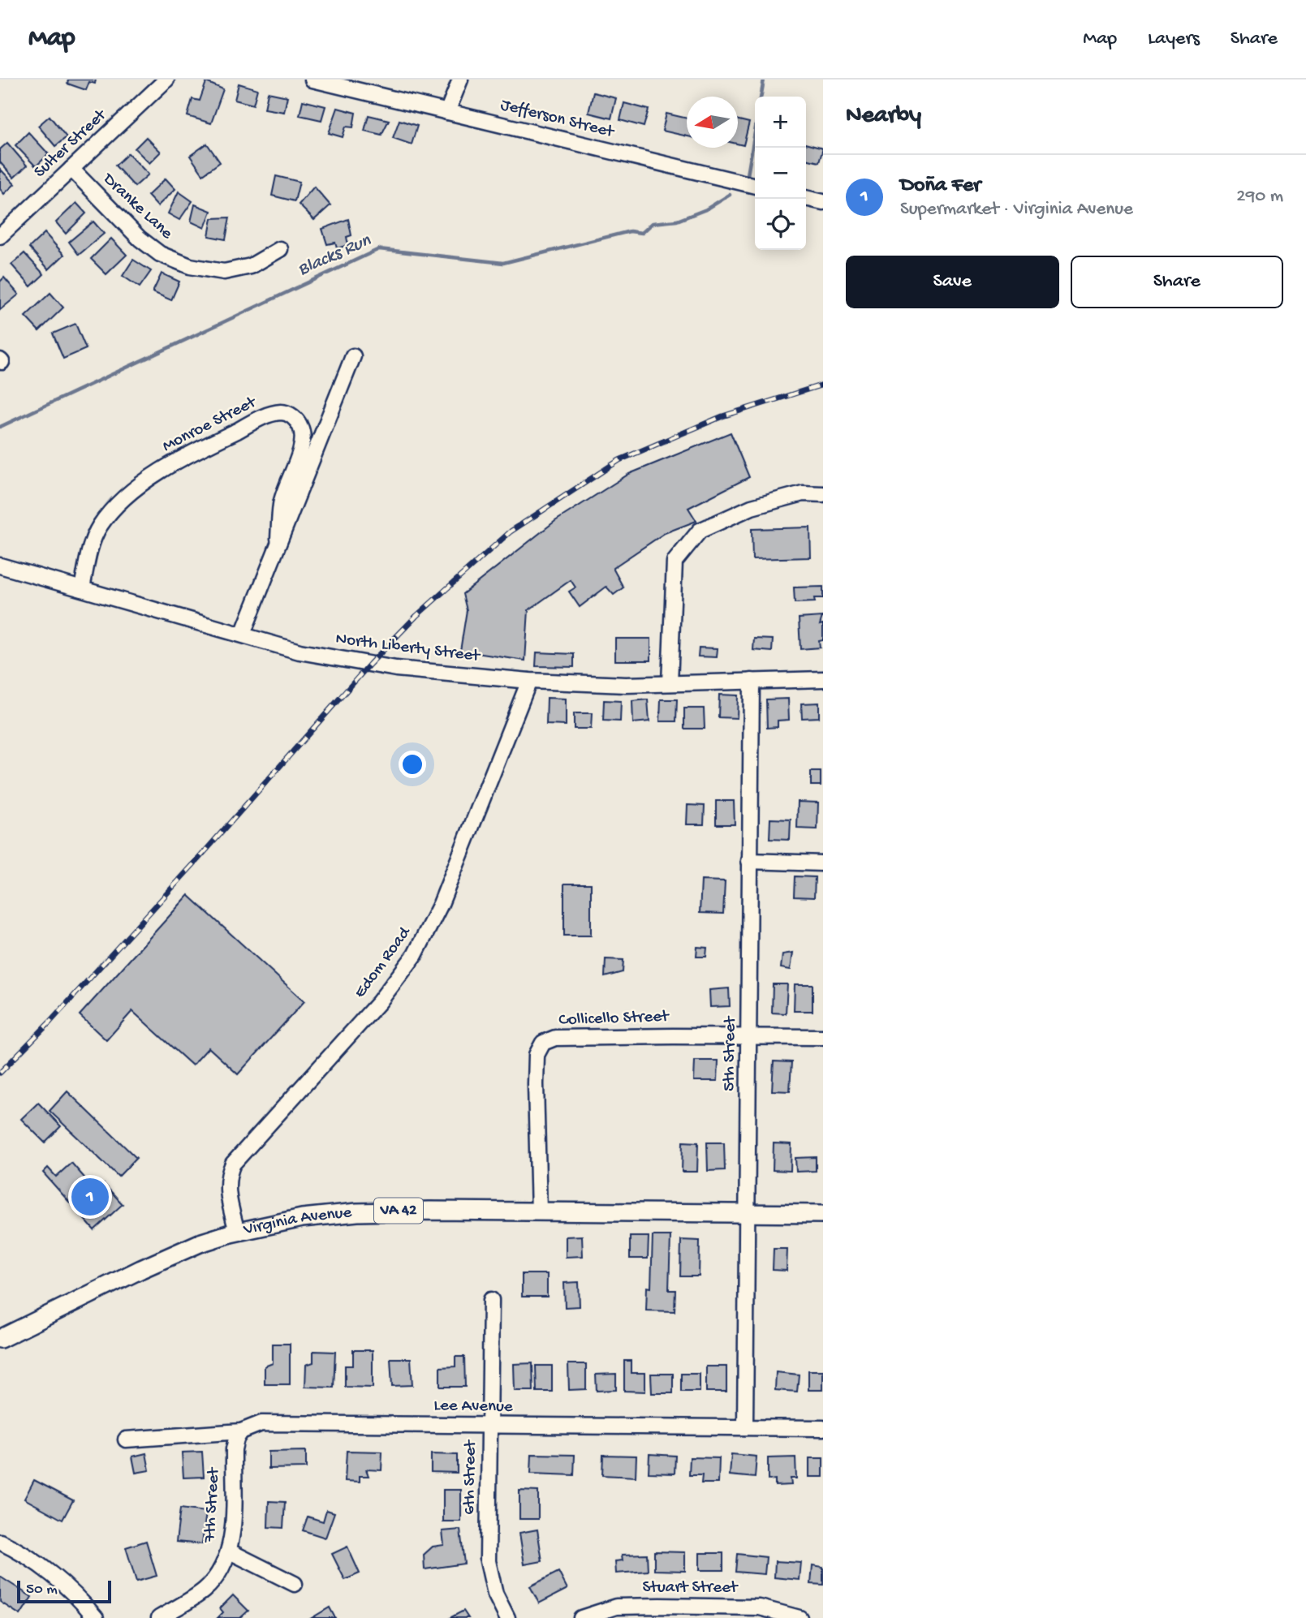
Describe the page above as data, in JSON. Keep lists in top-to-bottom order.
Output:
{
  "streets": {
    "main road": ["VA 42", "Virginia Avenue"],
    "street": [
      "Jefferson Street",
      "Sulter Street",
      "Dranke Lane",
      "Monroe Street",
      "North Liberty Street",
      "Edom Road",
      "Collicello Street",
      "5th Street",
      "Lee Avenue",
      "6th Street",
      "7th Street",
      "Stuart Street"
    ]
  },
  "crossings": [
    ["Sulter Street", "Dranke Lane"],
    ["Monroe Street", "North Liberty Street"],
    ["North Liberty Street", "Edom Road"],
    ["North Liberty Street", "5th Street"],
    ["Edom Road", "Virginia Avenue"],
    ["Collicello Street", "5th Street"],
    ["Collicello Street", "Virginia Avenue"],
    ["5th Street", "Virginia Avenue"],
    ["5th Street", "Lee Avenue"],
    ["Lee Avenue", "6th Street"],
    ["Lee Avenue", "7th Street"]
  ],
  "water": ["Blacks Run"],
  "scale_bar": "50 m",
  "north": "left",
  "page": {
    "header": "Map",
    "nav": ["Map", "Layers", "Share"],
    "heading": "Nearby",
    "map_buttons": ["+", "−"],
    "list": [
      {
        "mark": "1",
        "name": "Doña Fer",
        "note": "Supermarket · Virginia Avenue",
        "value": "290 m"
      }
    ],
    "buttons": ["Save", "Share"],
    "pins": "1",
    "scale": "50 m"
  }
}
